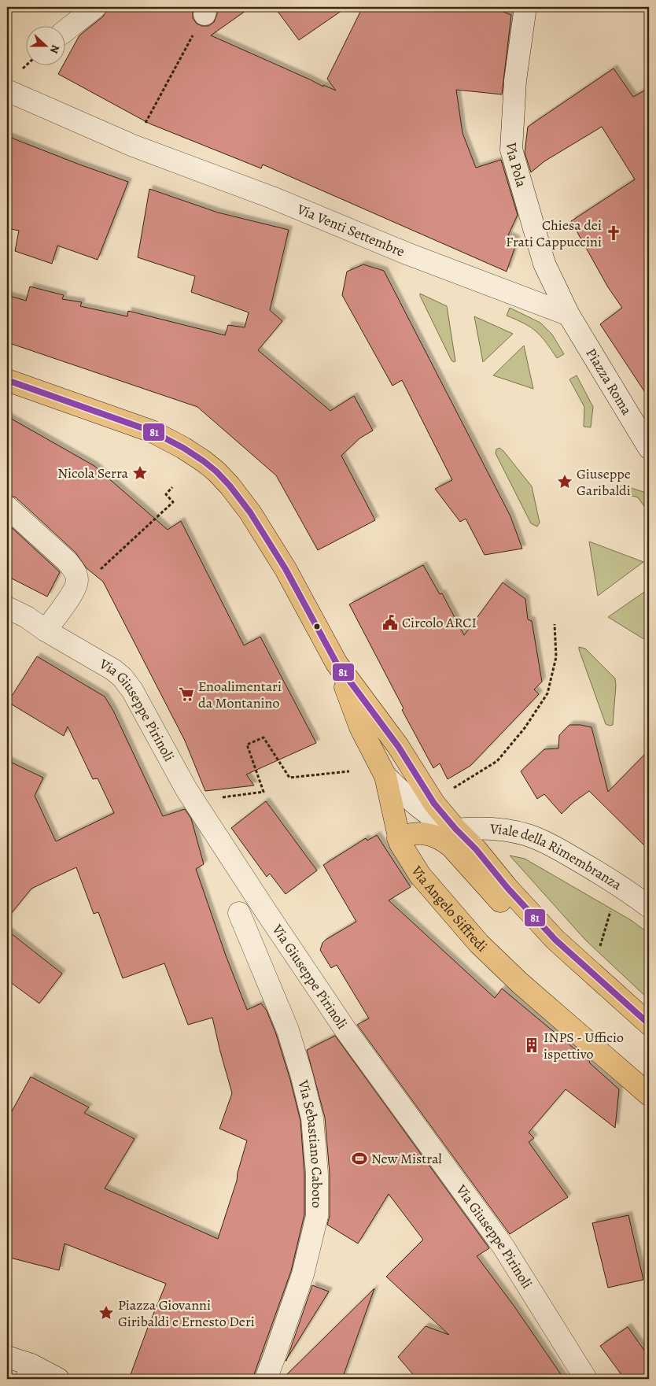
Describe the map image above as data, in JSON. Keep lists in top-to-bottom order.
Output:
{
  "streets": {
    "main road": ["Via Angelo Siffredi"],
    "street": [
      "Via Pola",
      "Via Venti Settembre",
      "Piazza Roma",
      "Via Giuseppe Pirinoli",
      "Viale della Rimembranza",
      "Via Sebastiano Caboto"
    ]
  },
  "crossings": [
    ["Via Pola", "Via Venti Settembre"],
    ["Via Pola", "Piazza Roma"],
    ["Via Venti Settembre", "Piazza Roma"]
  ],
  "places": {
    "church": ["Chiesa dei Frati Cappuccini"],
    "place": ["Nicola Serra", "Giuseppe Garibaldi", "Piazza Giovanni Giribaldi e Ernesto Deri"],
    "public building": ["Circolo ARCI"],
    "supermarket": ["Enoalimentari da Montanino"],
    "building": ["INPS - Ufficio ispettivo"],
    "sports": ["New Mistral"]
  },
  "lines": ["transit line 81"],
  "north": "right"
}
